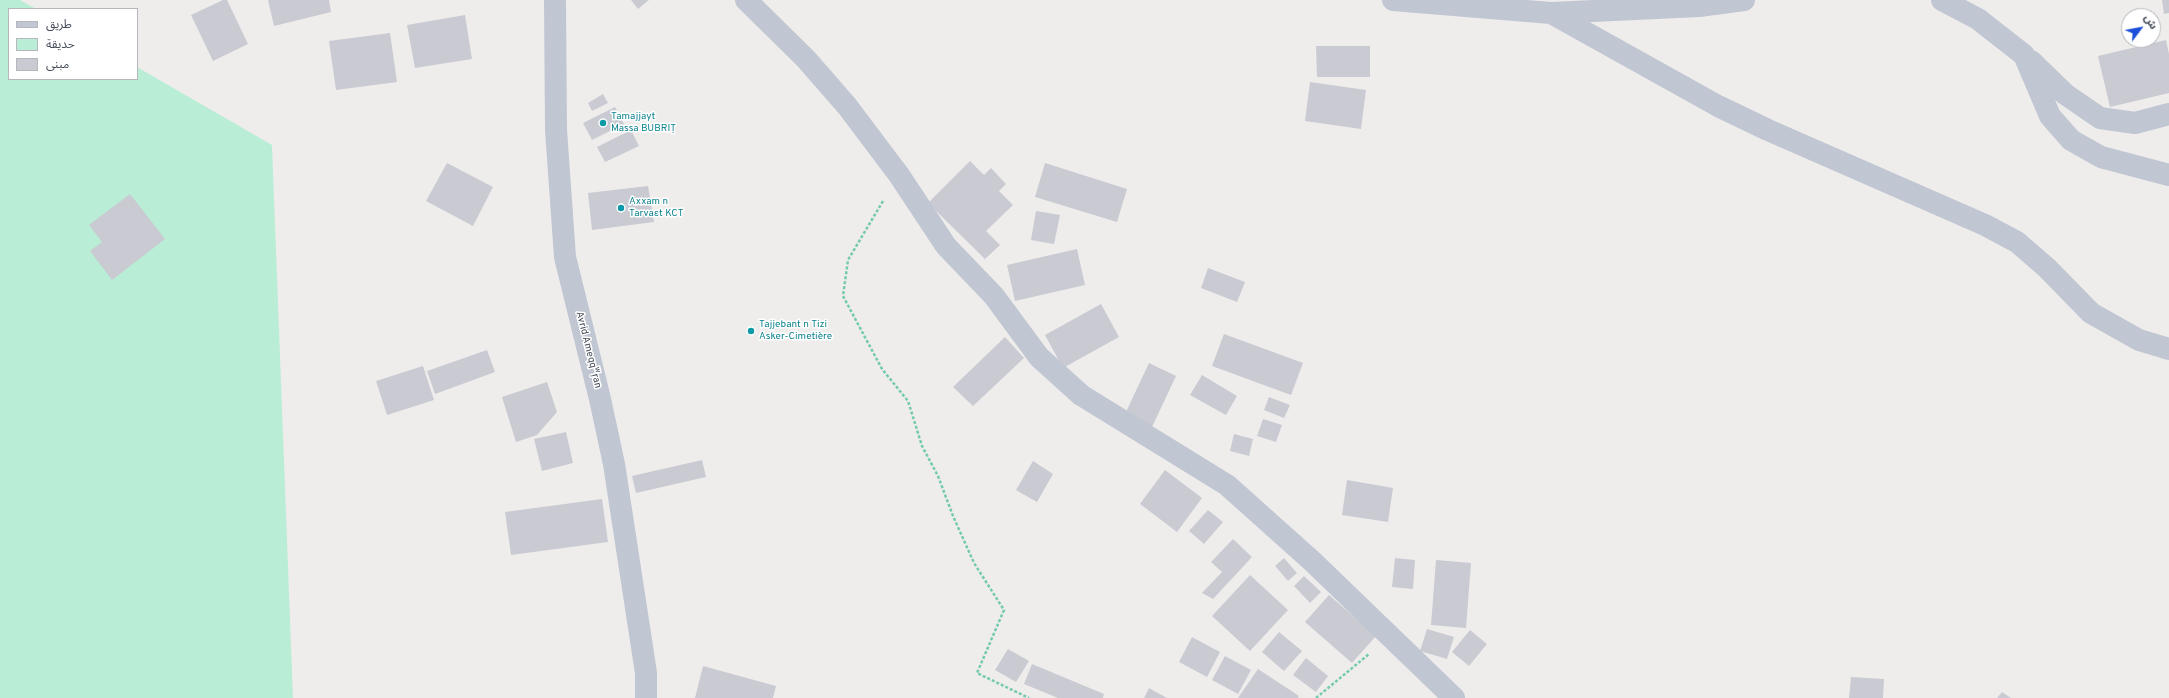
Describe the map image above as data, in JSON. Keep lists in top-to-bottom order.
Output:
{
  "streets": {
    "street": ["Avrid Ameqqʷṛan"]
  },
  "places": ["Tamajjayt Massa BUBRIṬ", "Axxam n Tarvaɛt KCT", "Tajjebant n Tizi Asker-Cimetière"],
  "legend": ["طريق", "حديقة", "مبنى"],
  "north": "top right"
}
